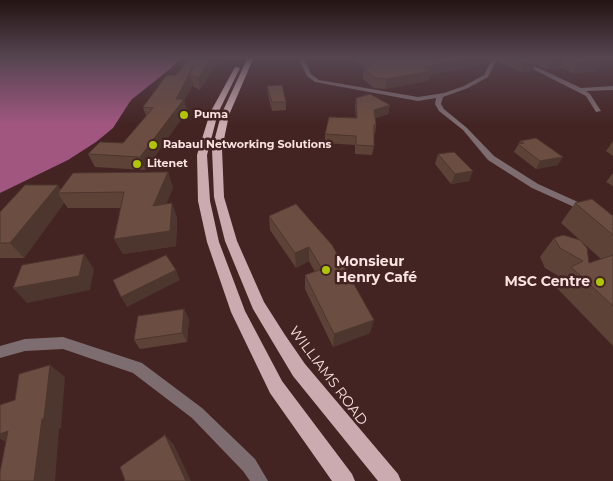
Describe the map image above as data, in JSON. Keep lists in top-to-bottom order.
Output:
{
  "streets": {
    "main road": ["WILLIAMS ROAD"]
  },
  "places": [
    "Puma",
    "Rabaul Networking Solutions",
    "Litenet",
    "Monsieur Henry Café",
    "MSC Centre"
  ]
}
